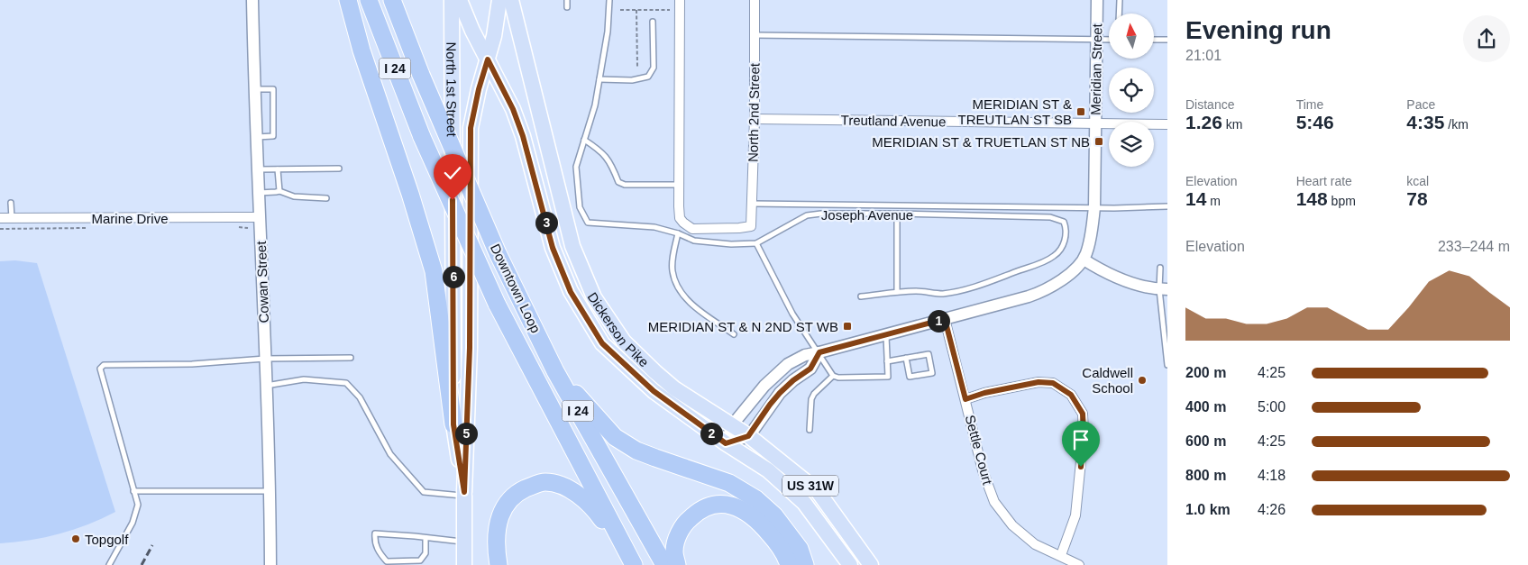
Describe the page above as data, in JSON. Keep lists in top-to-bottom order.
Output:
{
  "streets": {
    "highway": ["I 24", "Downtown Loop"],
    "main road": ["North 1st Street", "Dickerson Pike", "US 31W"],
    "street": [
      "Meridian Street",
      "North 2nd Street",
      "Treutland Avenue",
      "Marine Drive",
      "Cowan Street",
      "Settle Court"
    ],
    "lane": ["Joseph Avenue"]
  },
  "crossings": [
    ["Meridian Street", "Treutland Avenue"],
    ["North 1st Street", "Dickerson Pike"],
    ["North 2nd Street", "Treutland Avenue"],
    ["Marine Drive", "Cowan Street"]
  ],
  "places": {
    "transit": ["MERIDIAN ST & TREUTLAN ST SB", "MERIDIAN ST & TRUETLAN ST NB", "MERIDIAN ST & N 2ND ST WB"],
    "other": ["Caldwell School", "Topgolf"]
  },
  "north": "top",
  "page": {
    "heading": ["Evening run", "21:01"],
    "stats": [
      ["Distance", "1.26 km"],
      ["Time", "5:46"],
      ["Pace", "4:35 /km"],
      ["Elevation", "14 m"],
      ["Heart rate", "148 bpm"],
      ["kcal", "78"]
    ],
    "pins": [
      "3",
      "6",
      "1",
      "2",
      "5"
    ],
    "chart": ["Elevation", "233–244 m"],
    "list": [
      {
        "name": "200 m",
        "note": "4:25"
      },
      {
        "name": "400 m",
        "note": "5:00"
      },
      {
        "name": "600 m",
        "note": "4:25"
      },
      {
        "name": "800 m",
        "note": "4:18"
      },
      {
        "name": "1.0 km",
        "note": "4:26"
      }
    ]
  }
}
